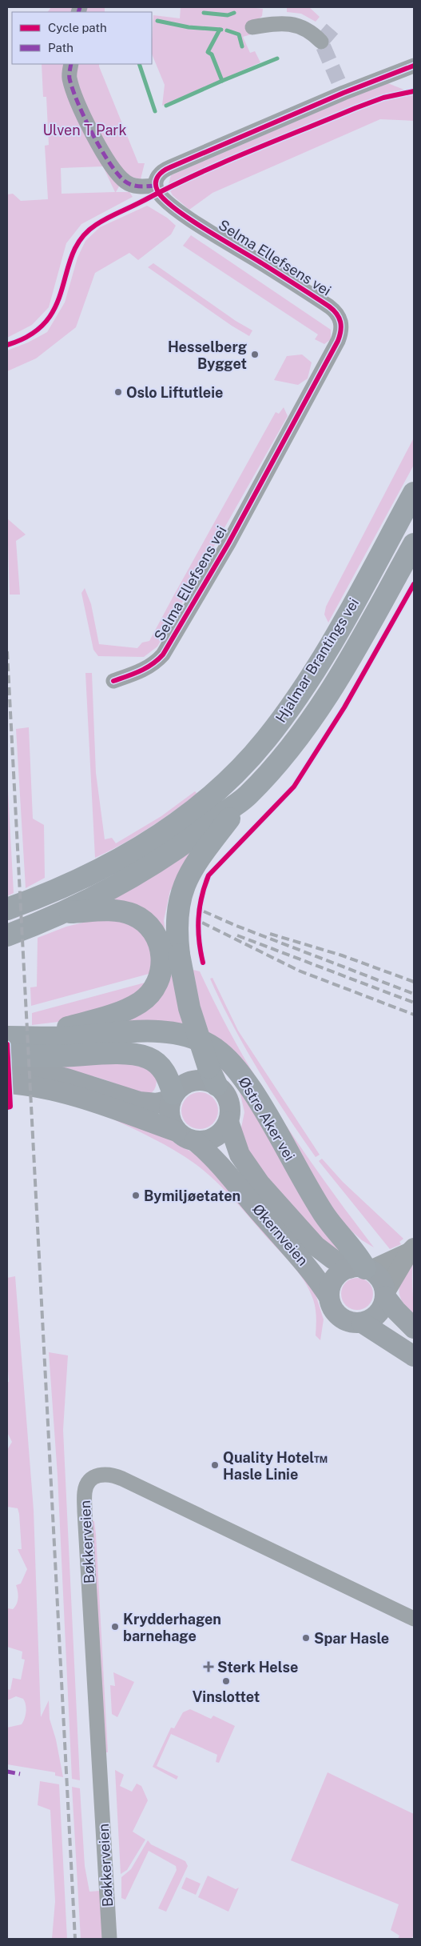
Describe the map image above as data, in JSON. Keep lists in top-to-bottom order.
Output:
{
  "streets": {
    "highway": ["Hjalmar Brantings vei", "Østre Aker vei"],
    "main road": ["Økernveien"],
    "street": ["Selma Ellefsens vei", "Bøkkerveien"]
  },
  "crossings": [
    ["Østre Aker vei", "Økernveien"]
  ],
  "parks": ["Ulven T Park"],
  "places": {
    "other": [
      "Hesselberg Bygget",
      "Oslo Liftutleie",
      "Bymiljøetaten",
      "Quality Hotel™ Hasle Linie",
      "Krydderhagen barnehage",
      "Spar Hasle",
      "Vinslottet"
    ],
    "health": ["Sterk Helse"]
  },
  "legend": ["Cycle path", "Path"]
}
